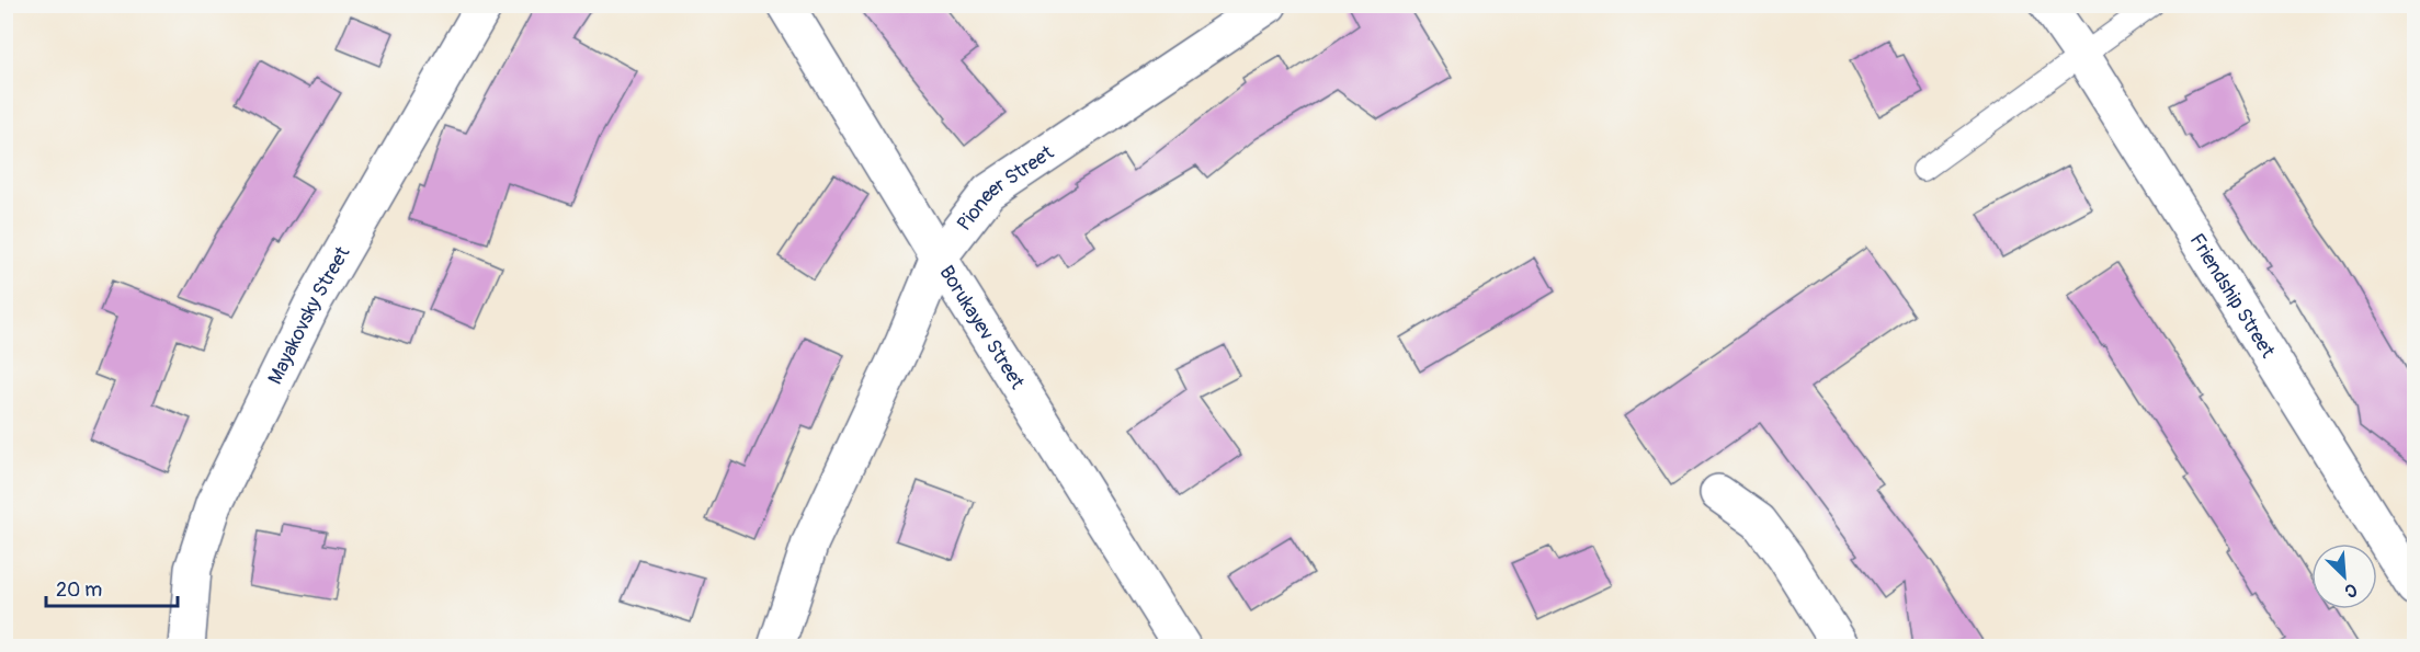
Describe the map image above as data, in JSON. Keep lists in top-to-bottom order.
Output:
{
  "streets": {
    "street": [
      "Pioneer Street",
      "Friendship Street",
      "Mayakovsky Street",
      "Borukayev Street"
    ]
  },
  "crossings": [
    ["Pioneer Street", "Borukayev Street"]
  ],
  "scale_bar": "20 m",
  "north": "bottom right"
}
